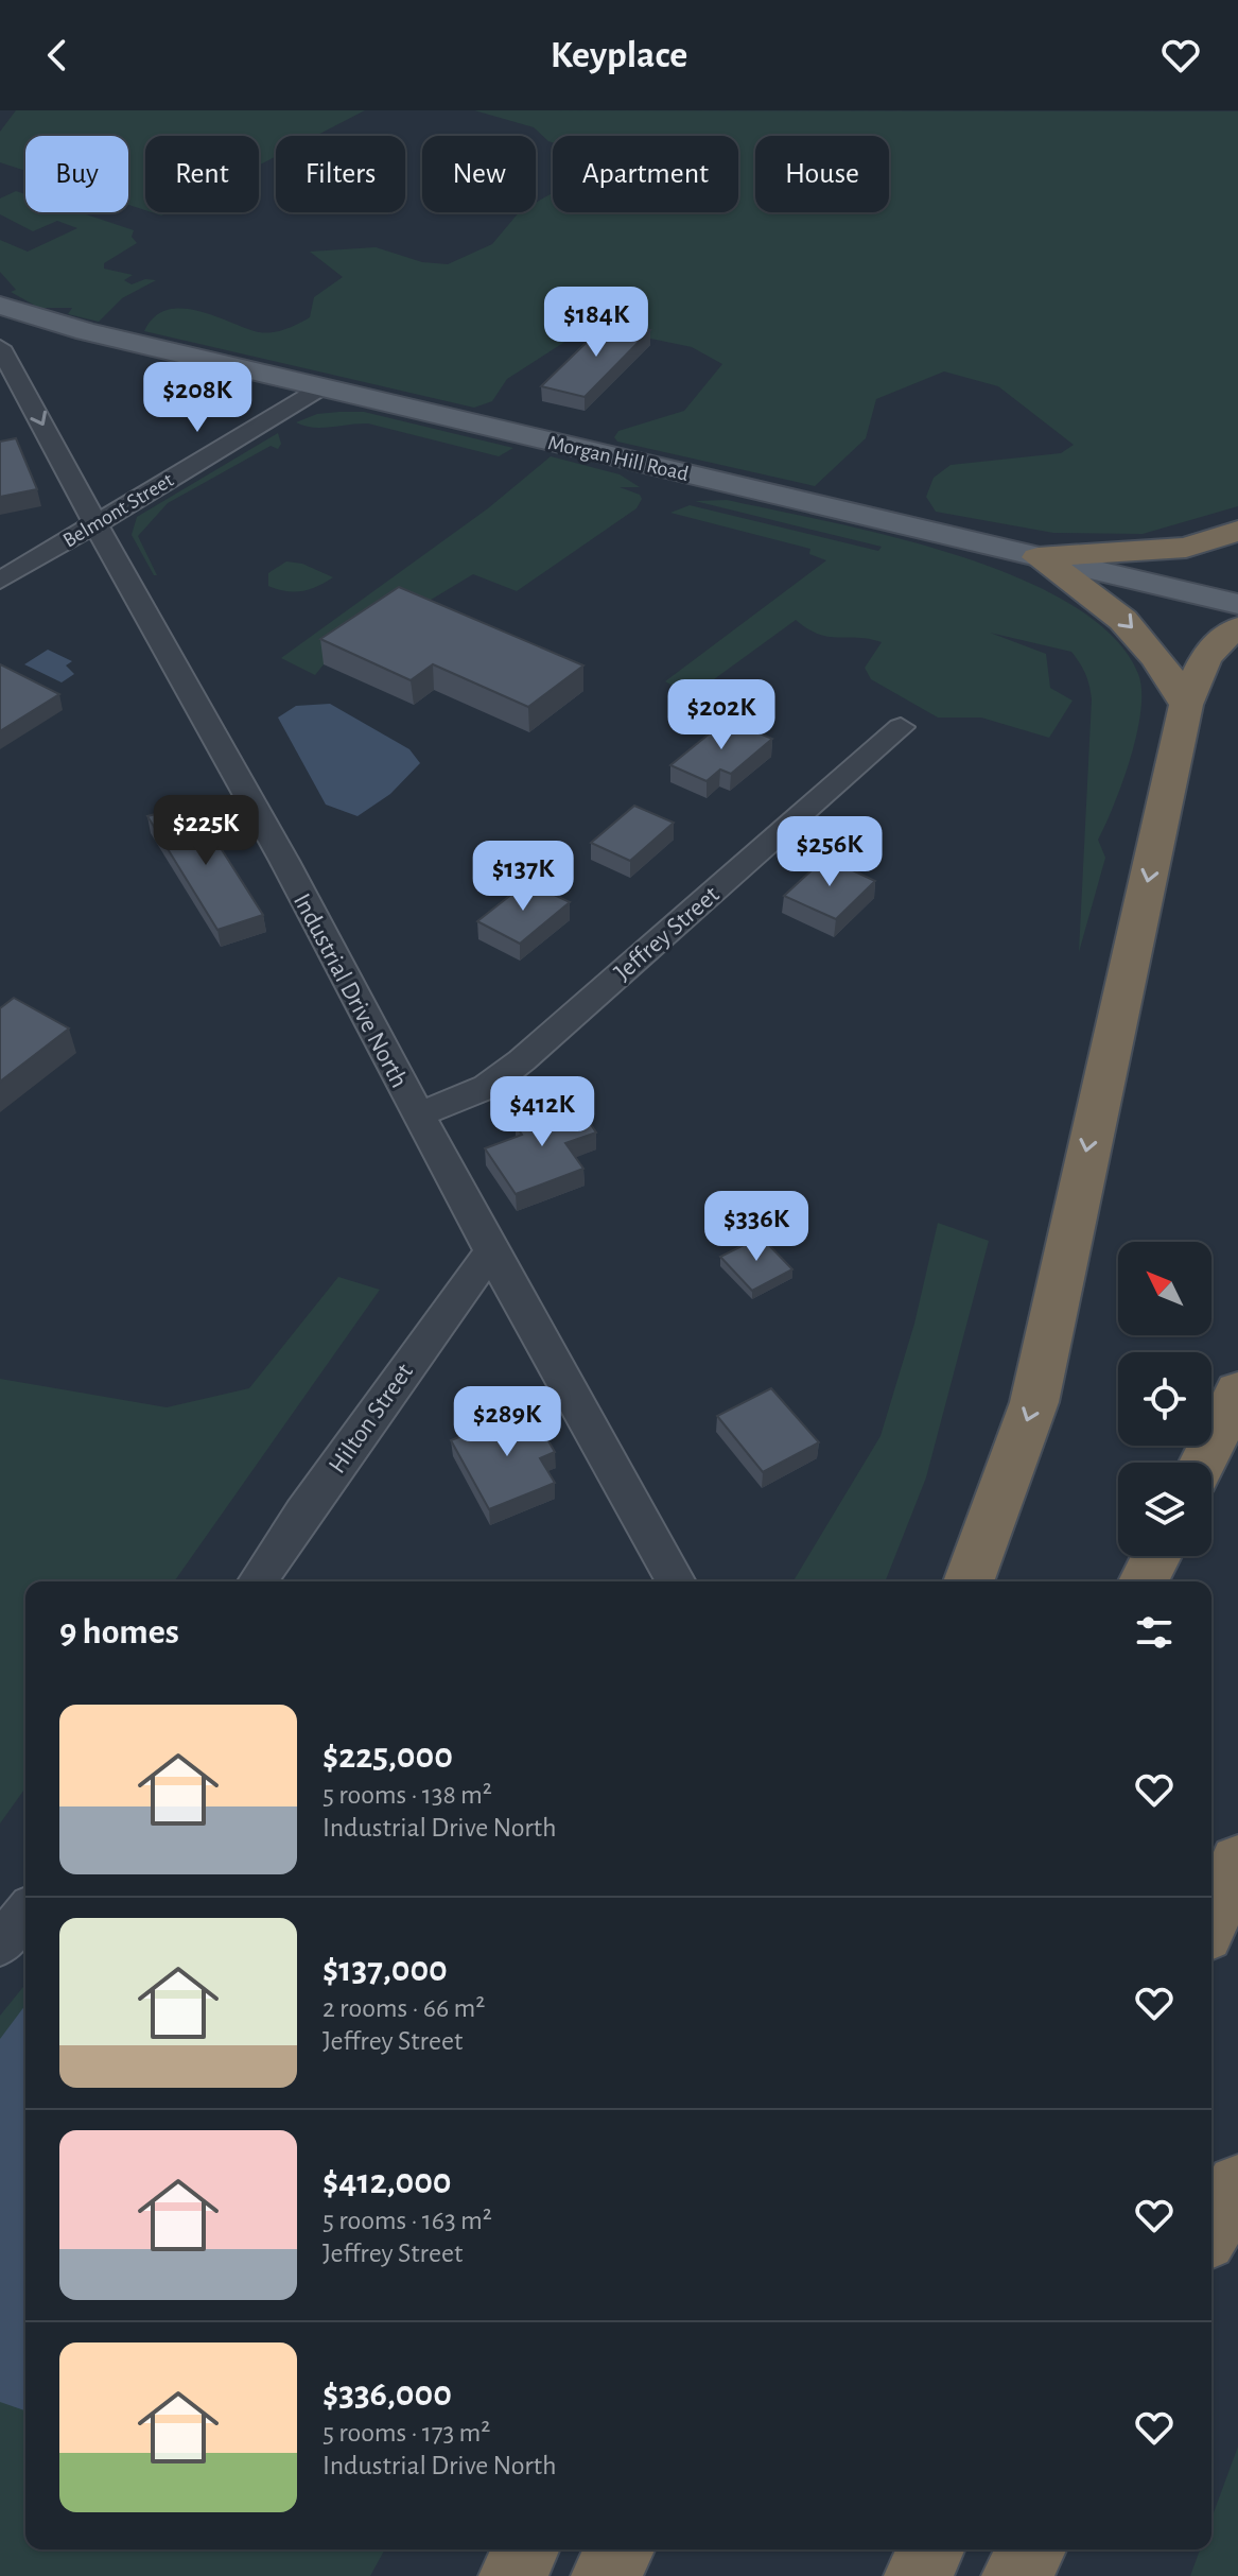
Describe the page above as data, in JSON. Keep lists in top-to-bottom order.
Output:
{
  "streets": {
    "main road": ["Morgan Hill Road"],
    "street": [
      "Belmont Street",
      "Jeffrey Street",
      "Industrial Drive North",
      "Hilton Street"
    ]
  },
  "crossings": [
    ["Morgan Hill Road", "Belmont Street"],
    ["Belmont Street", "Industrial Drive North"],
    ["Jeffrey Street", "Industrial Drive North"],
    ["Industrial Drive North", "Hilton Street"]
  ],
  "north": "top left",
  "page": {
    "header": "Keyplace",
    "chip": [
      "Buy",
      "Rent",
      "Filters",
      "New",
      "Apartment",
      "House"
    ],
    "price": [
      "$184K",
      "$208K",
      "$202K",
      "$225K",
      "$256K",
      "$137K",
      "$412K",
      "$336K",
      "$289K"
    ],
    "heading": "9 homes",
    "list": [
      {
        "name": "$225,000",
        "note": "5 rooms · 138 m² · Industrial Drive North"
      },
      {
        "name": "$137,000",
        "note": "2 rooms · 66 m² · Jeffrey Street"
      },
      {
        "name": "$412,000",
        "note": "5 rooms · 163 m² · Jeffrey Street"
      },
      {
        "name": "$336,000",
        "note": "5 rooms · 173 m² · Industrial Drive North"
      }
    ]
  }
}
